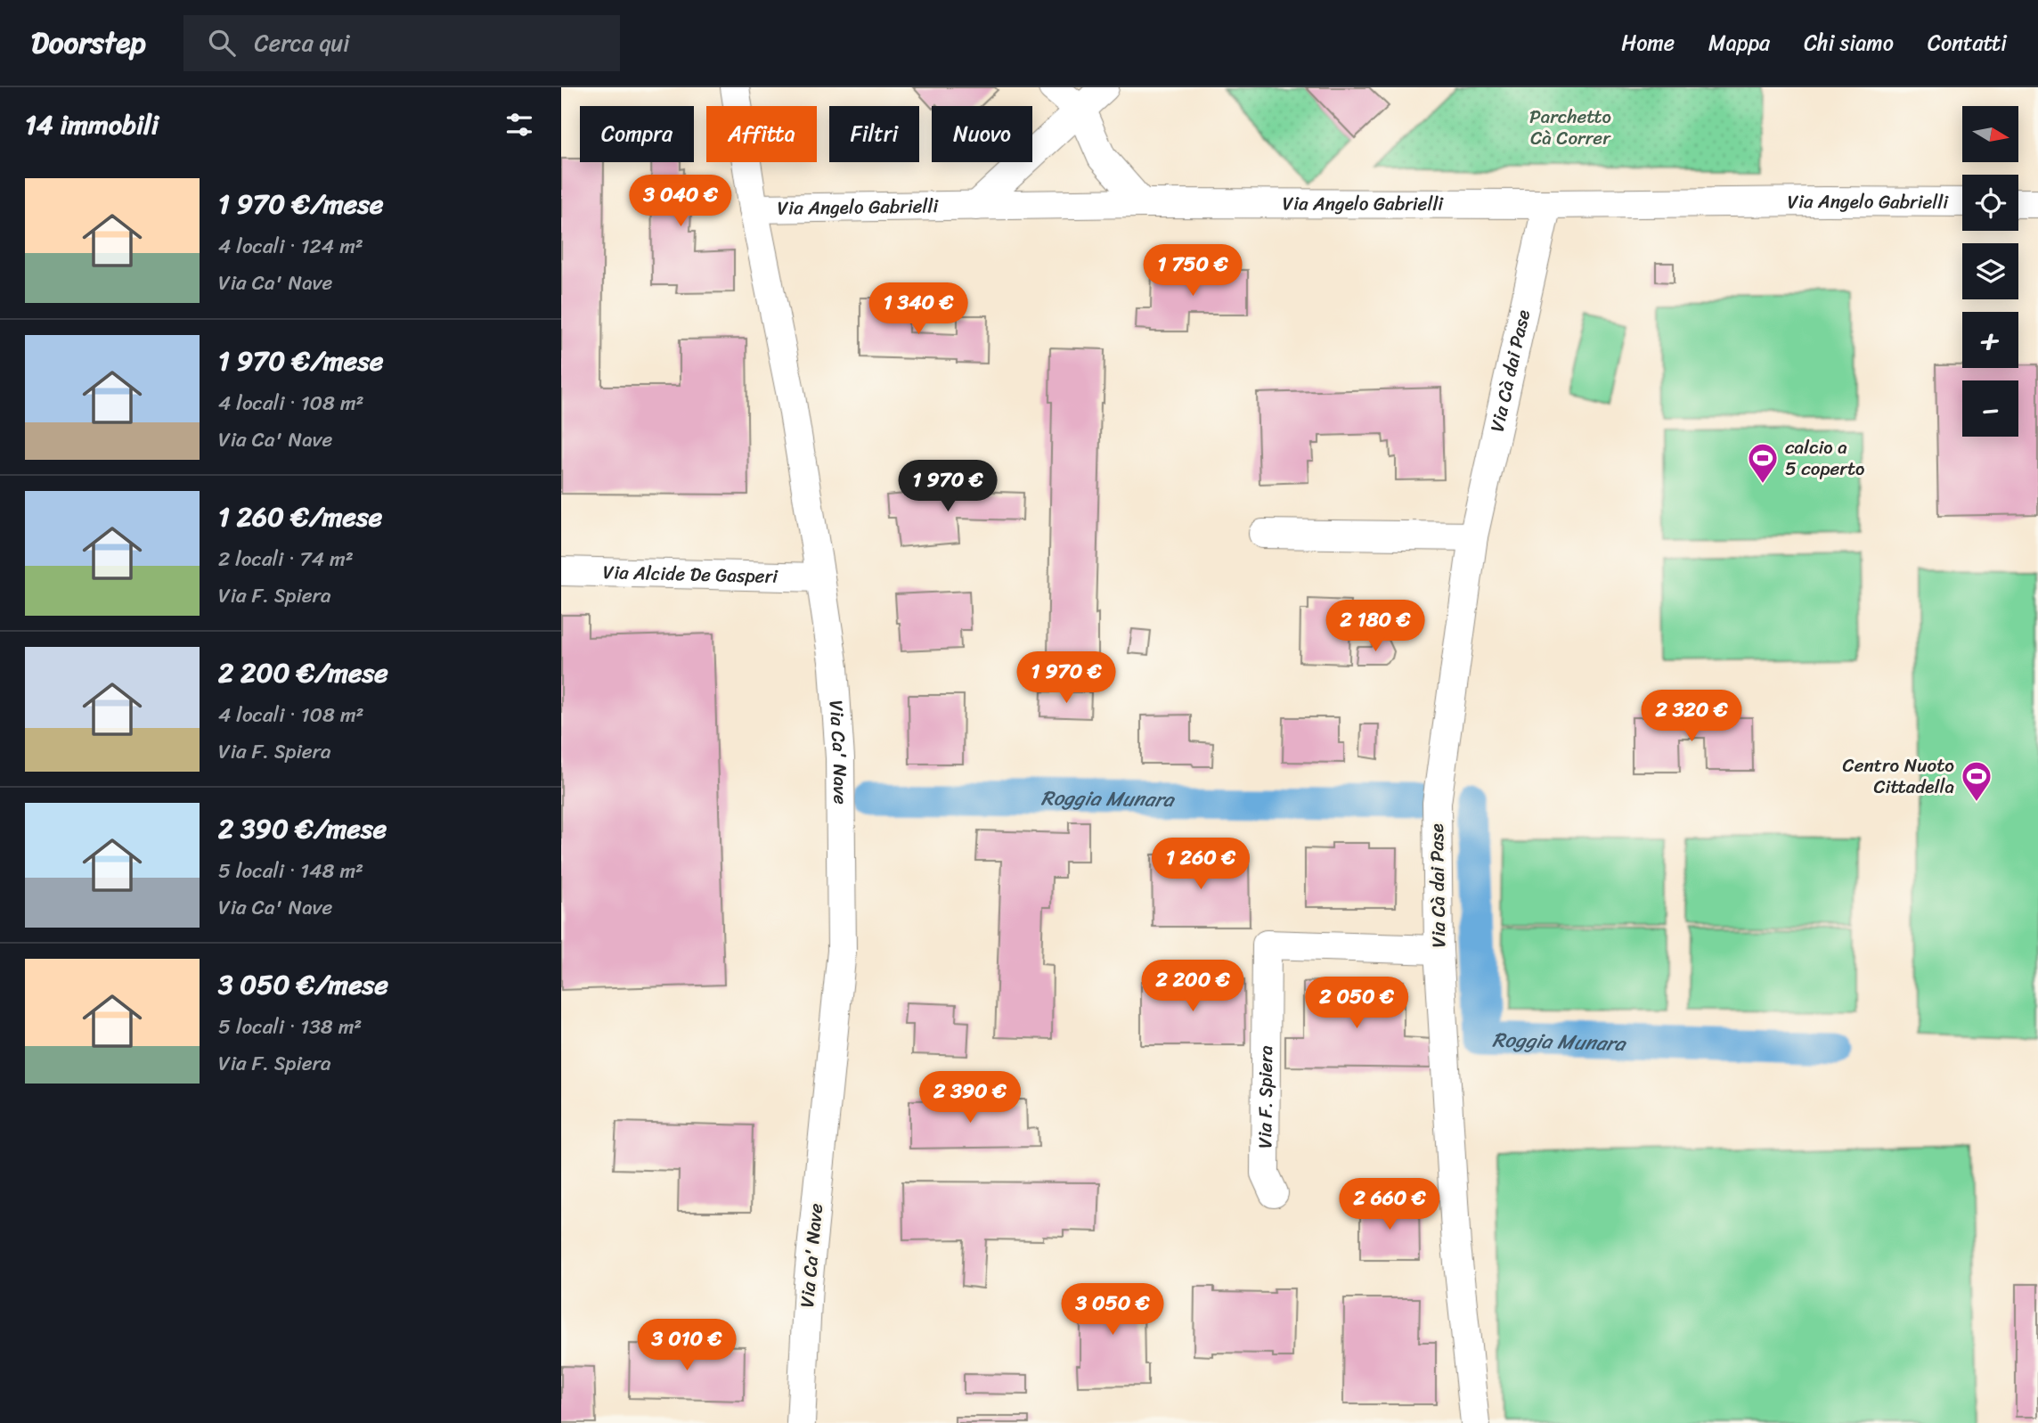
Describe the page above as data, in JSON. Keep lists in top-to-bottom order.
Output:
{
  "streets": {
    "street": [
      "Via Angelo Gabrielli",
      "Via Cà dai Pase",
      "Via Alcide De Gasperi",
      "Via Ca' Nave",
      "Via F. Spiera"
    ]
  },
  "crossings": [
    ["Via Angelo Gabrielli", "Via Cà dai Pase"],
    ["Via Angelo Gabrielli", "Via Ca' Nave"],
    ["Via Cà dai Pase", "Via F. Spiera"],
    ["Via Alcide De Gasperi", "Via Ca' Nave"]
  ],
  "water": ["Roggia Munara"],
  "parks": ["Parchetto Cà Correr"],
  "places": {
    "sports": ["calcio a 5 coperto", "Centro Nuoto Cittadella"]
  },
  "north": "right",
  "page": {
    "header": "Doorstep",
    "search": "Cerca qui",
    "nav": [
      "Home",
      "Mappa",
      "Chi siamo",
      "Contatti"
    ],
    "heading": "14 immobili",
    "map_buttons": ["+", "−"],
    "chip": [
      "Compra",
      "Affitta",
      "Filtri",
      "Nuovo"
    ],
    "list": [
      {
        "name": "1 970 €/mese",
        "note": "4 locali · 124 m² · Via Ca' Nave"
      },
      {
        "name": "1 970 €/mese",
        "note": "4 locali · 108 m² · Via Ca' Nave"
      },
      {
        "name": "1 260 €/mese",
        "note": "2 locali · 74 m² · Via F. Spiera"
      },
      {
        "name": "2 200 €/mese",
        "note": "4 locali · 108 m² · Via F. Spiera"
      },
      {
        "name": "2 390 €/mese",
        "note": "5 locali · 148 m² · Via Ca' Nave"
      },
      {
        "name": "3 050 €/mese",
        "note": "5 locali · 138 m² · Via F. Spiera"
      }
    ],
    "price": [
      "3 040 €",
      "1 750 €",
      "1 340 €",
      "1 970 €",
      "2 180 €",
      "1 970 €",
      "2 320 €",
      "1 260 €",
      "2 200 €",
      "2 050 €",
      "2 390 €",
      "2 660 €",
      "3 050 €",
      "3 010 €"
    ]
  }
}
